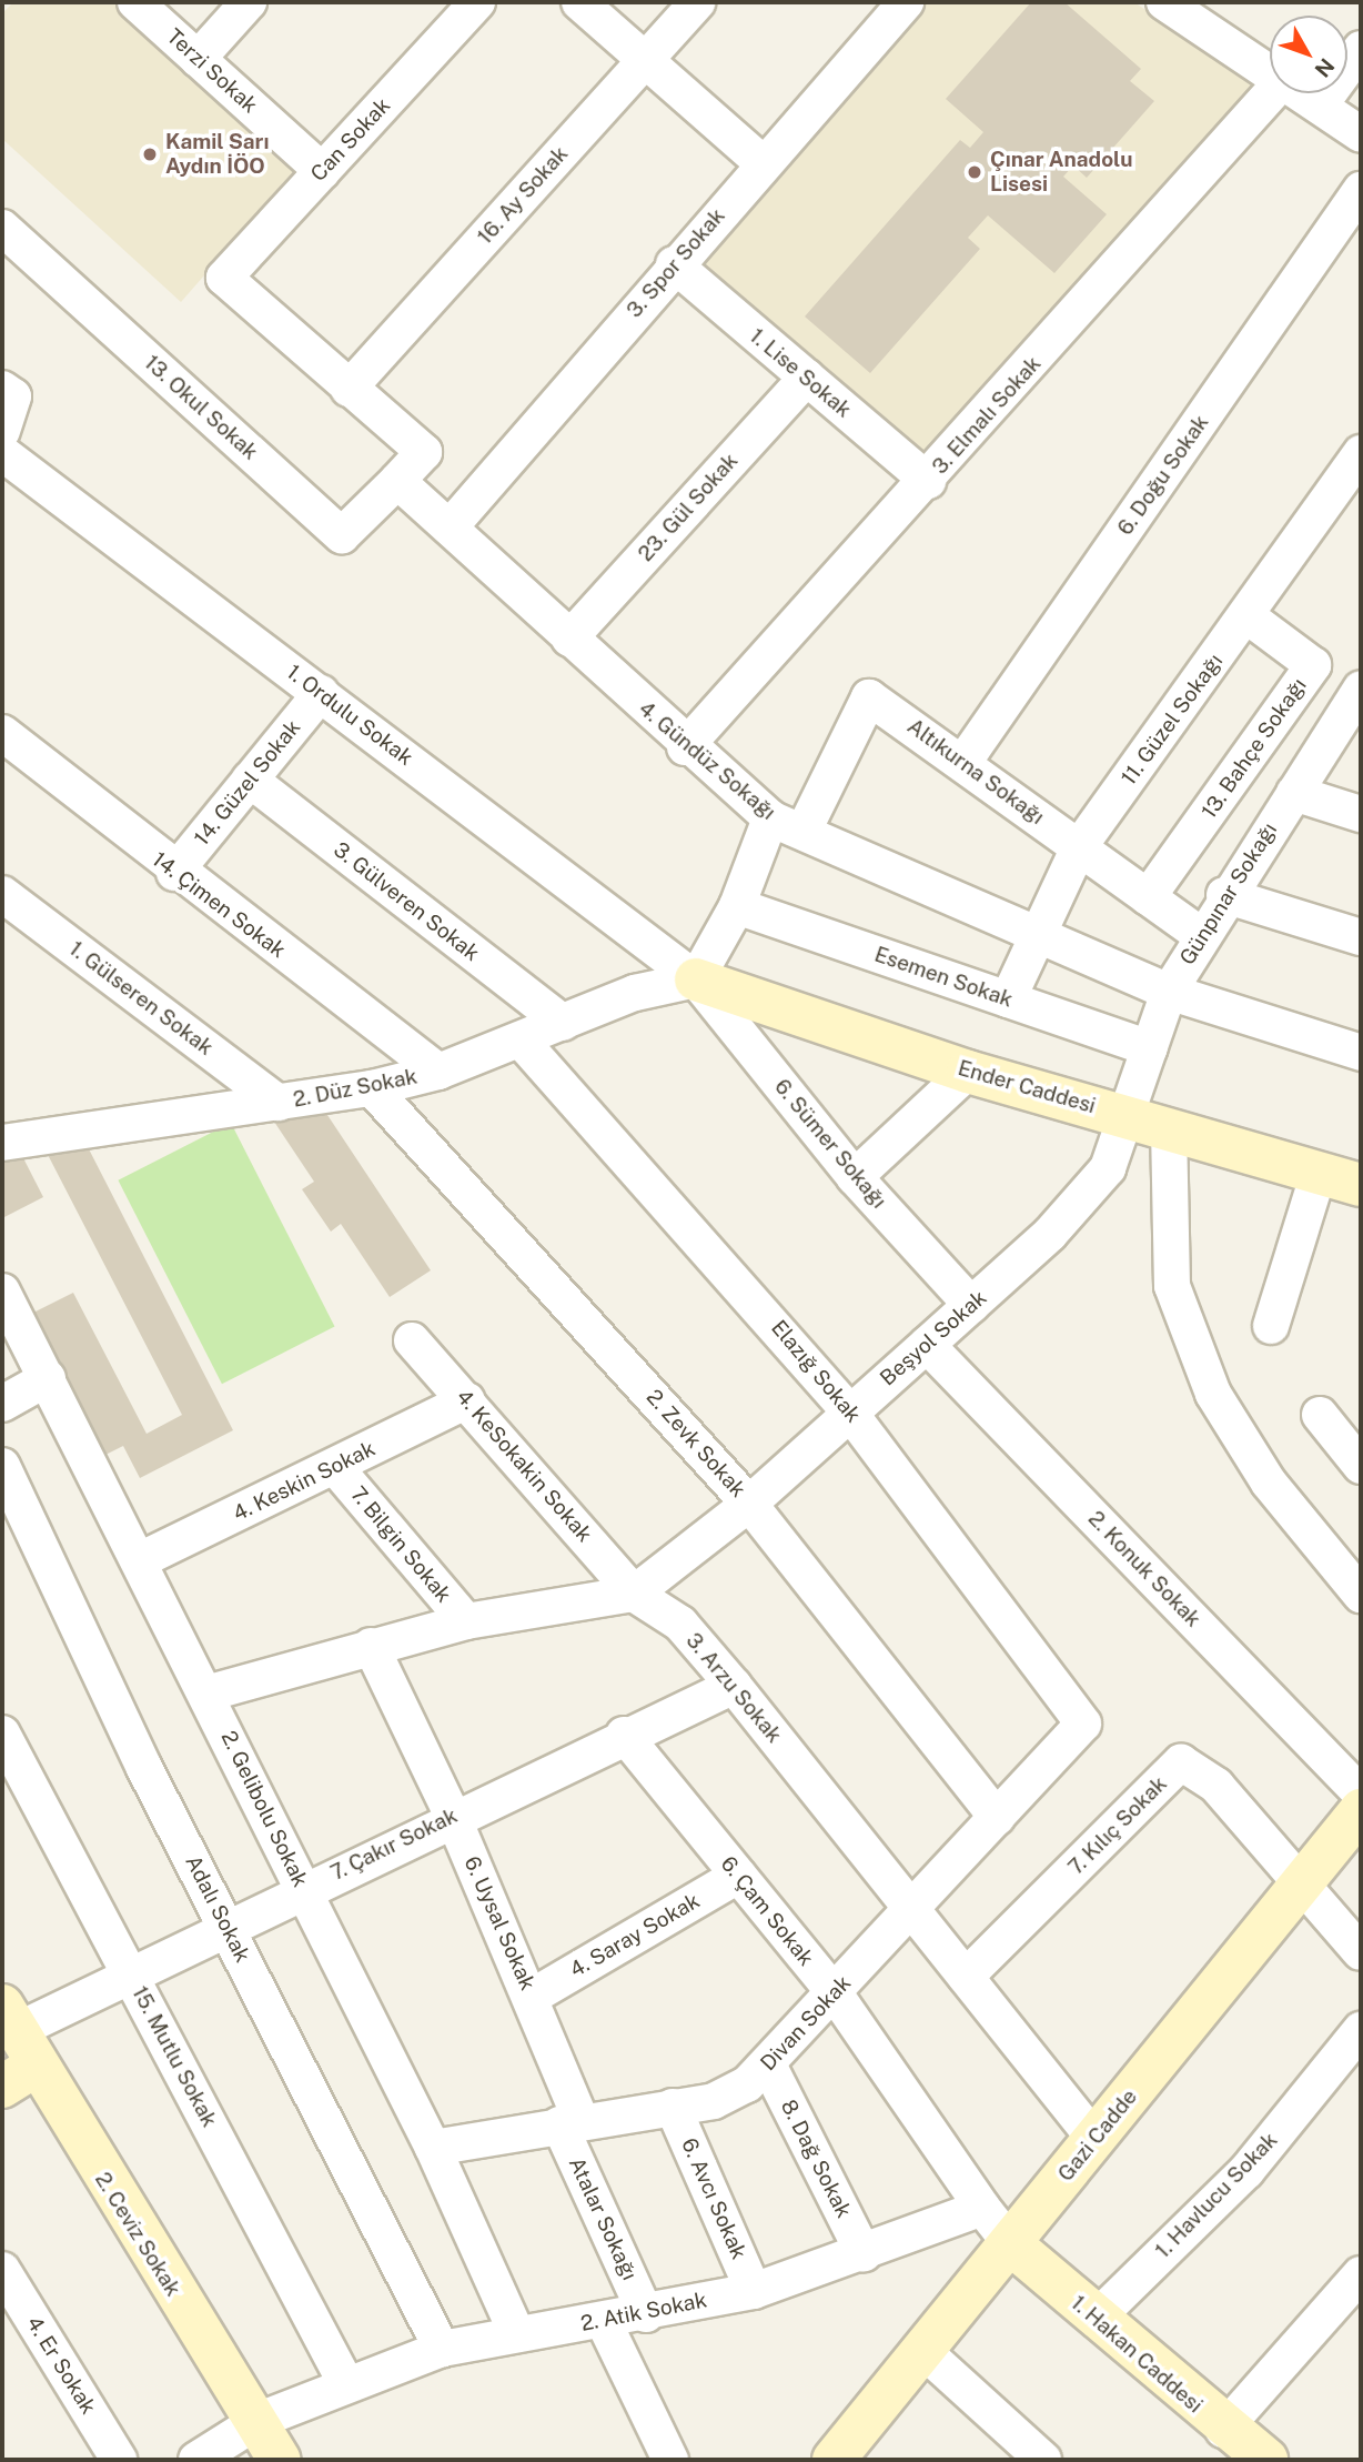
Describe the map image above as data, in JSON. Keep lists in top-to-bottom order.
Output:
{
  "streets": {
    "main road": [
      "Ender Caddesi",
      "Gazi Cadde",
      "2. Ceviz Sokak",
      "1. Hakan Caddesi"
    ],
    "street": [
      "Terzi Sokak",
      "Can Sokak",
      "16. Ay Sokak",
      "3. Spor Sokak",
      "1. Lise Sokak",
      "13. Okul Sokak",
      "3. Elmalı Sokak",
      "6. Doğu Sokak",
      "23. Gül Sokak",
      "1. Ordulu Sokak",
      "11. Güzel Sokağı",
      "13. Bahçe Sokağı",
      "4. Gündüz Sokağı",
      "Altıkurna Sokağı",
      "14. Güzel Sokak",
      "Günpınar Sokağı",
      "3. Gülveren Sokak",
      "14. Çimen Sokak",
      "Esemen Sokak",
      "1. Gülseren Sokak",
      "2. Düz Sokak",
      "6. Sümer Sokağı",
      "Beşyol Sokak",
      "Elazığ Sokak",
      "2. Zevk Sokak",
      "4. KeSokakin Sokak",
      "4. Keskin Sokak",
      "7. Bilgin Sokak",
      "2. Konuk Sokak",
      "3. Arzu Sokak",
      "2. Gelibolu Sokak",
      "7. Kılıç Sokak",
      "7. Çakır Sokak",
      "Adalı Sokak",
      "6. Çam Sokak",
      "6. Uysal Sokak",
      "4. Saray Sokak",
      "Divan Sokak",
      "15. Mutlu Sokak",
      "8. Dağ Sokak",
      "1. Havlucu Sokak",
      "6. Avcı Sokak",
      "Atalar Sokağı",
      "2. Atik Sokak",
      "4. Er Sokak"
    ]
  },
  "crossings": [
    ["Terzi Sokak", "Can Sokak"],
    ["Can Sokak", "16. Ay Sokak"],
    ["3. Spor Sokak", "1. Lise Sokak"],
    ["3. Spor Sokak", "4. Gündüz Sokağı"],
    ["1. Lise Sokak", "3. Elmalı Sokak"],
    ["1. Lise Sokak", "23. Gül Sokak"],
    ["13. Okul Sokak", "4. Gündüz Sokağı"],
    ["3. Elmalı Sokak", "4. Gündüz Sokağı"],
    ["6. Doğu Sokak", "Altıkurna Sokağı"],
    ["23. Gül Sokak", "4. Gündüz Sokağı"],
    ["1. Ordulu Sokak", "14. Güzel Sokak"],
    ["1. Ordulu Sokak", "Ender Caddesi"],
    ["1. Ordulu Sokak", "2. Düz Sokak"],
    ["1. Ordulu Sokak", "6. Sümer Sokağı"],
    ["11. Güzel Sokağı", "13. Bahçe Sokağı"],
    ["11. Güzel Sokağı", "4. Gündüz Sokağı"],
    ["11. Güzel Sokağı", "Altıkurna Sokağı"],
    ["11. Güzel Sokağı", "Esemen Sokak"],
    ["13. Bahçe Sokağı", "Altıkurna Sokağı"],
    ["4. Gündüz Sokağı", "Altıkurna Sokağı"],
    ["4. Gündüz Sokağı", "Günpınar Sokağı"],
    ["Altıkurna Sokağı", "Günpınar Sokağı"],
    ["14. Güzel Sokak", "3. Gülveren Sokak"],
    ["14. Güzel Sokak", "14. Çimen Sokak"],
    ["Günpınar Sokağı", "Esemen Sokak"],
    ["Günpınar Sokağı", "Ender Caddesi"],
    ["Günpınar Sokağı", "Beşyol Sokak"],
    ["3. Gülveren Sokak", "2. Düz Sokak"],
    ["14. Çimen Sokak", "2. Düz Sokak"],
    ["1. Gülseren Sokak", "2. Düz Sokak"],
    ["Ender Caddesi", "2. Düz Sokak"],
    ["Ender Caddesi", "6. Sümer Sokağı"],
    ["Ender Caddesi", "Beşyol Sokak"],
    ["2. Düz Sokak", "6. Sümer Sokağı"],
    ["2. Düz Sokak", "Elazığ Sokak"],
    ["2. Düz Sokak", "2. Zevk Sokak"],
    ["6. Sümer Sokağı", "Beşyol Sokak"],
    ["Beşyol Sokak", "Elazığ Sokak"],
    ["Beşyol Sokak", "2. Zevk Sokak"],
    ["Beşyol Sokak", "4. KeSokakin Sokak"],
    ["Beşyol Sokak", "2. Konuk Sokak"],
    ["Beşyol Sokak", "3. Arzu Sokak"],
    ["Elazığ Sokak", "Divan Sokak"],
    ["2. Zevk Sokak", "Divan Sokak"],
    ["4. KeSokakin Sokak", "4. Keskin Sokak"],
    ["4. KeSokakin Sokak", "3. Arzu Sokak"],
    ["4. Keskin Sokak", "7. Bilgin Sokak"],
    ["4. Keskin Sokak", "2. Gelibolu Sokak"],
    ["3. Arzu Sokak", "7. Kılıç Sokak"],
    ["3. Arzu Sokak", "7. Çakır Sokak"],
    ["3. Arzu Sokak", "Divan Sokak"],
    ["3. Arzu Sokak", "Gazi Cadde"],
    ["2. Gelibolu Sokak", "7. Çakır Sokak"],
    ["2. Gelibolu Sokak", "Divan Sokak"],
    ["2. Gelibolu Sokak", "2. Atik Sokak"],
    ["7. Kılıç Sokak", "Gazi Cadde"],
    ["7. Çakır Sokak", "Adalı Sokak"],
    ["7. Çakır Sokak", "6. Çam Sokak"],
    ["7. Çakır Sokak", "6. Uysal Sokak"],
    ["7. Çakır Sokak", "15. Mutlu Sokak"],
    ["7. Çakır Sokak", "2. Ceviz Sokak"],
    ["Adalı Sokak", "2. Atik Sokak"],
    ["6. Çam Sokak", "4. Saray Sokak"],
    ["6. Çam Sokak", "Divan Sokak"],
    ["6. Çam Sokak", "2. Atik Sokak"],
    ["6. Uysal Sokak", "4. Saray Sokak"],
    ["6. Uysal Sokak", "Divan Sokak"],
    ["6. Uysal Sokak", "Atalar Sokağı"],
    ["Divan Sokak", "8. Dağ Sokak"],
    ["Divan Sokak", "6. Avcı Sokak"],
    ["Divan Sokak", "Atalar Sokağı"],
    ["15. Mutlu Sokak", "2. Atik Sokak"],
    ["Gazi Cadde", "1. Hakan Caddesi"],
    ["8. Dağ Sokak", "2. Atik Sokak"],
    ["1. Havlucu Sokak", "1. Hakan Caddesi"],
    ["6. Avcı Sokak", "2. Atik Sokak"],
    ["Atalar Sokağı", "2. Atik Sokak"],
    ["2. Ceviz Sokak", "2. Atik Sokak"]
  ],
  "places": ["Kamil Sarı Aydın İÖO", "Çınar Anadolu Lisesi"],
  "north": "bottom right"
}
